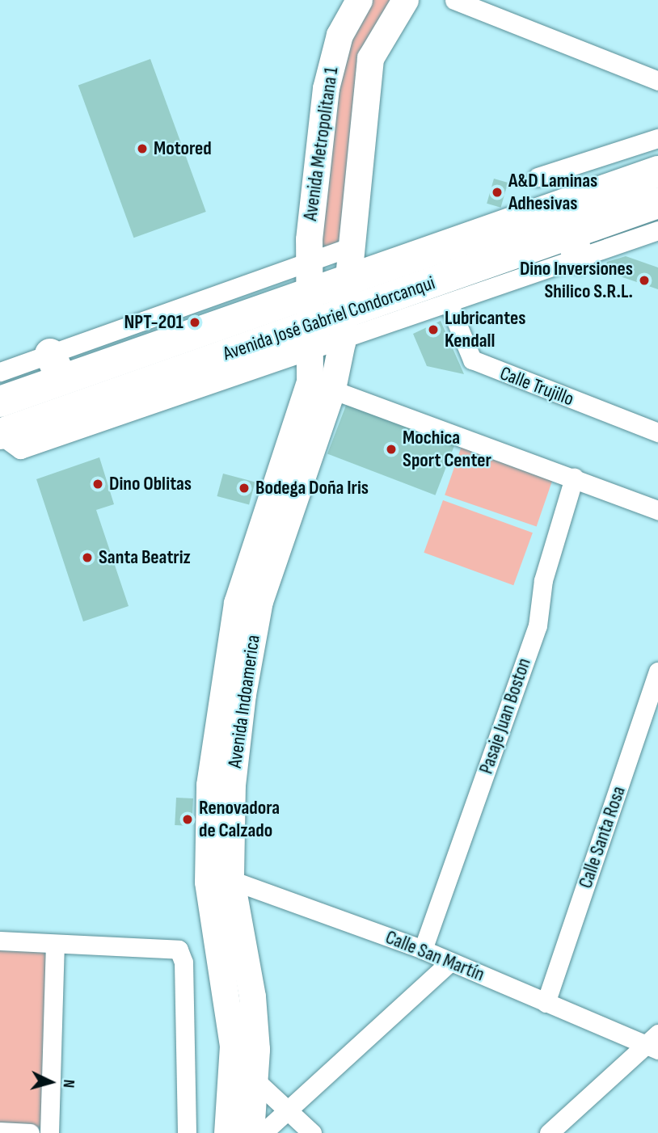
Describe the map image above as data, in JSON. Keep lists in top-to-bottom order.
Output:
{
  "streets": {
    "highway": ["Avenida José Gabriel Condorcanqui"],
    "main road": ["Avenida Metropolitana 1", "Avenida Indoamerica"],
    "street": [
      "Calle Trujillo",
      "Pasaje Juan Boston",
      "Calle Santa Rosa",
      "Calle San Martín"
    ]
  },
  "crossings": [
    ["Avenida Metropolitana 1", "Avenida José Gabriel Condorcanqui"],
    ["Avenida Metropolitana 1", "Avenida Indoamerica"],
    ["Avenida José Gabriel Condorcanqui", "Avenida Indoamerica"],
    ["Avenida Indoamerica", "Calle San Martín"],
    ["Pasaje Juan Boston", "Calle San Martín"],
    ["Calle Santa Rosa", "Calle San Martín"]
  ],
  "places": [
    "Motored",
    "A&D Laminas Adhesivas",
    "Dino Inversiones Shilico S.R.L.",
    "NPT-201",
    "Lubricantes Kendall",
    "Mochica Sport Center",
    "Dino Oblitas",
    "Bodega Doña Iris",
    "Santa Beatriz",
    "Renovadora de Calzado"
  ],
  "north": "right"
}
